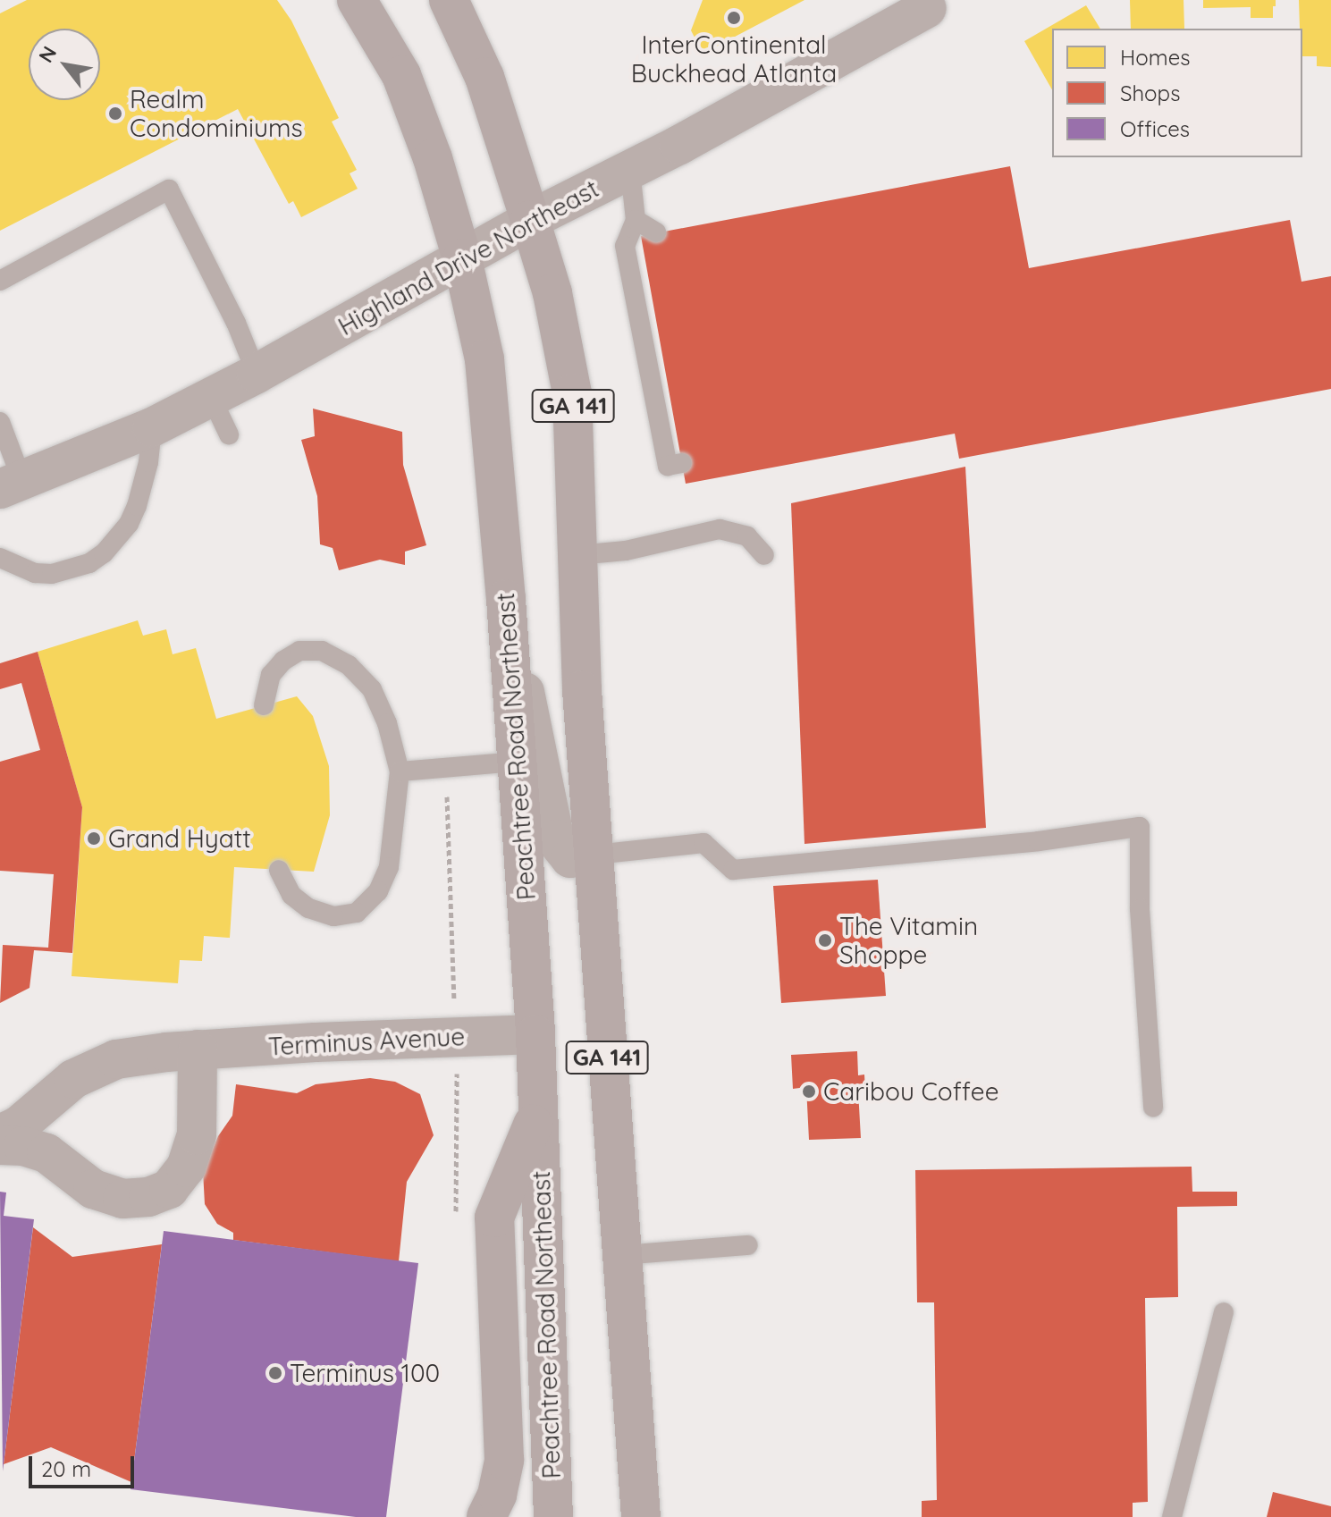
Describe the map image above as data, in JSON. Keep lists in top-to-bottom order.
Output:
{
  "streets": {
    "highway": ["GA 141", "Peachtree Road Northeast"],
    "street": ["Highland Drive Northeast", "Terminus Avenue"]
  },
  "crossings": [
    ["Highland Drive Northeast", "GA 141"],
    ["Highland Drive Northeast", "Peachtree Road Northeast"],
    ["Peachtree Road Northeast", "Terminus Avenue"]
  ],
  "places": [
    "InterContinental Buckhead Atlanta",
    "Realm Condominiums",
    "Grand Hyatt",
    "The Vitamin Shoppe",
    "Caribou Coffee",
    "Terminus 100"
  ],
  "legend": ["Homes", "Shops", "Offices"],
  "scale_bar": "20 m",
  "north": "top left"
}
